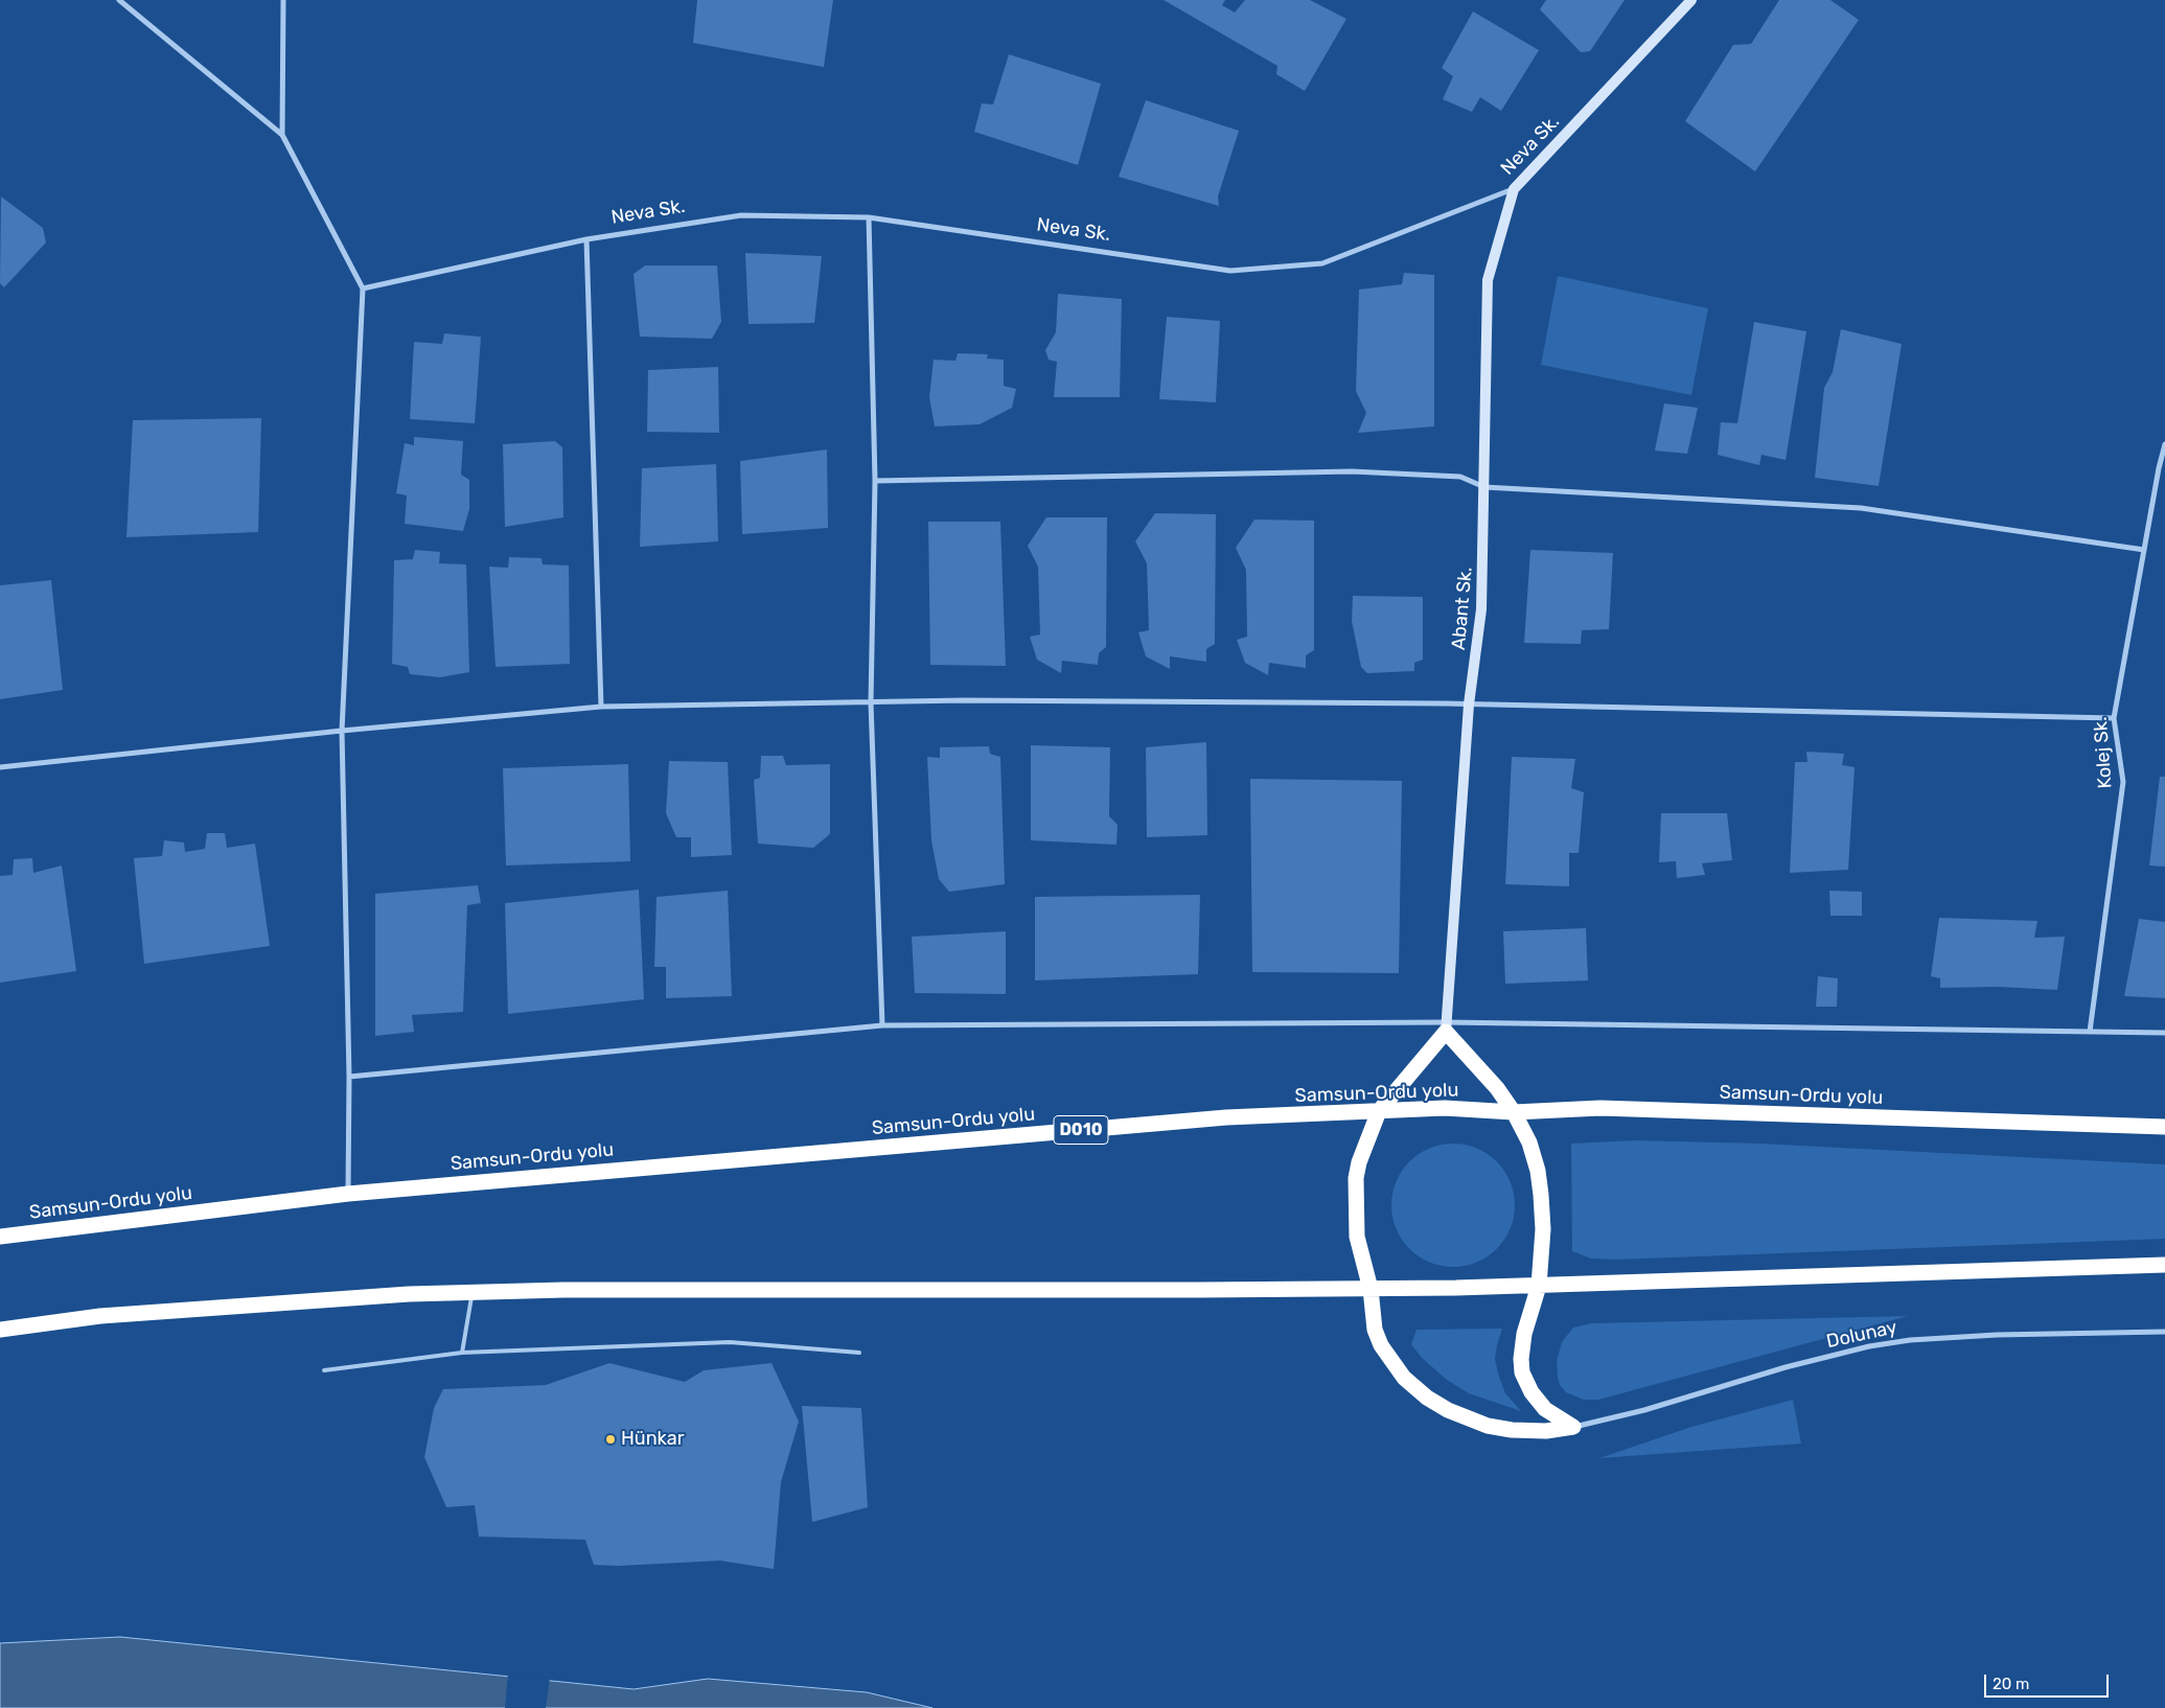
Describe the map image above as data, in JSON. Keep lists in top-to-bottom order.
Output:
{
  "streets": {
    "highway": ["Samsun-Ordu yolu", "D010"],
    "street": [
      "Neva Sk.",
      "Abant Sk.",
      "Kolej Sk.",
      "Dolunay"
    ]
  },
  "crossings": [
    ["Neva Sk.", "Abant Sk."]
  ],
  "places": ["Hünkar"],
  "scale_bar": "20 m"
}
